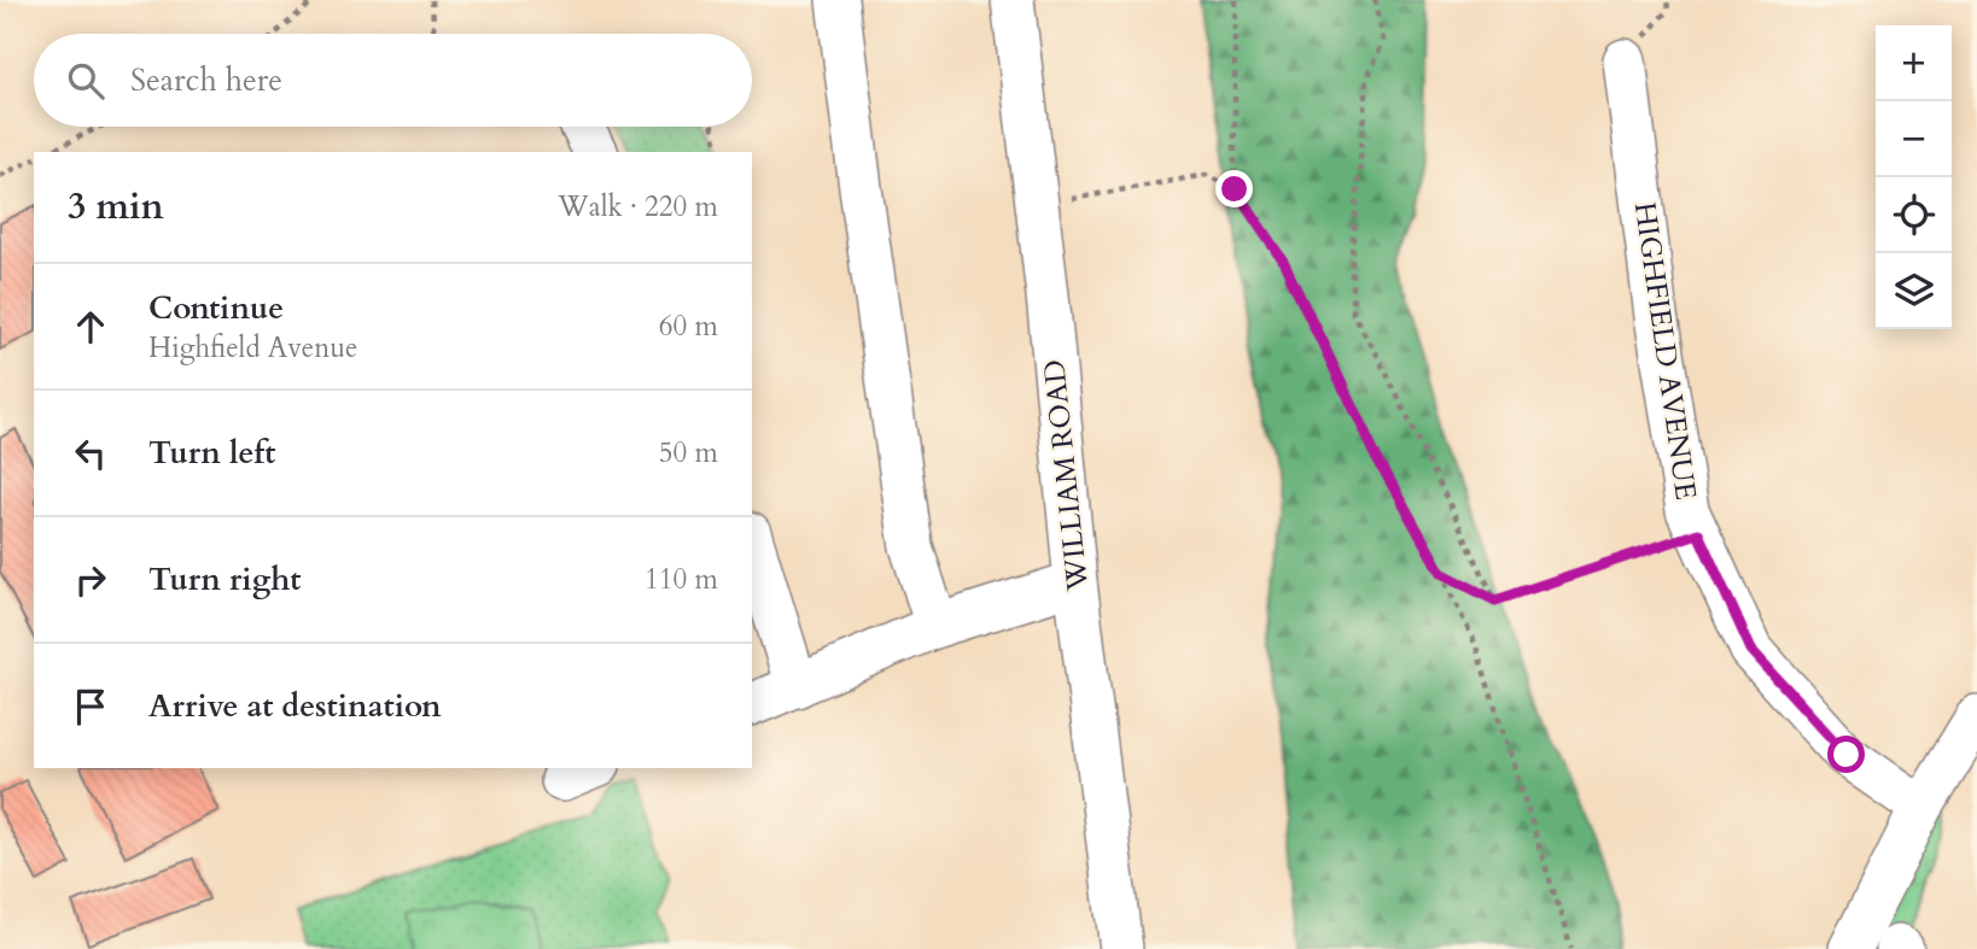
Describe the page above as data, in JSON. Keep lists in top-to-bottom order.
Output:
{
  "streets": {
    "street": ["HIGHFIELD AVENUE", "WILLIAM ROAD"]
  },
  "page": {
    "map_buttons": ["+", "−"],
    "search": "Search here",
    "heading": ["3 min", "Walk · 220 m"],
    "list": [
      ["Continue", "Highfield Avenue", "60 m"],
      ["Turn left", "50 m"],
      ["Turn right", "110 m"],
      "Arrive at destination"
    ]
  }
}
